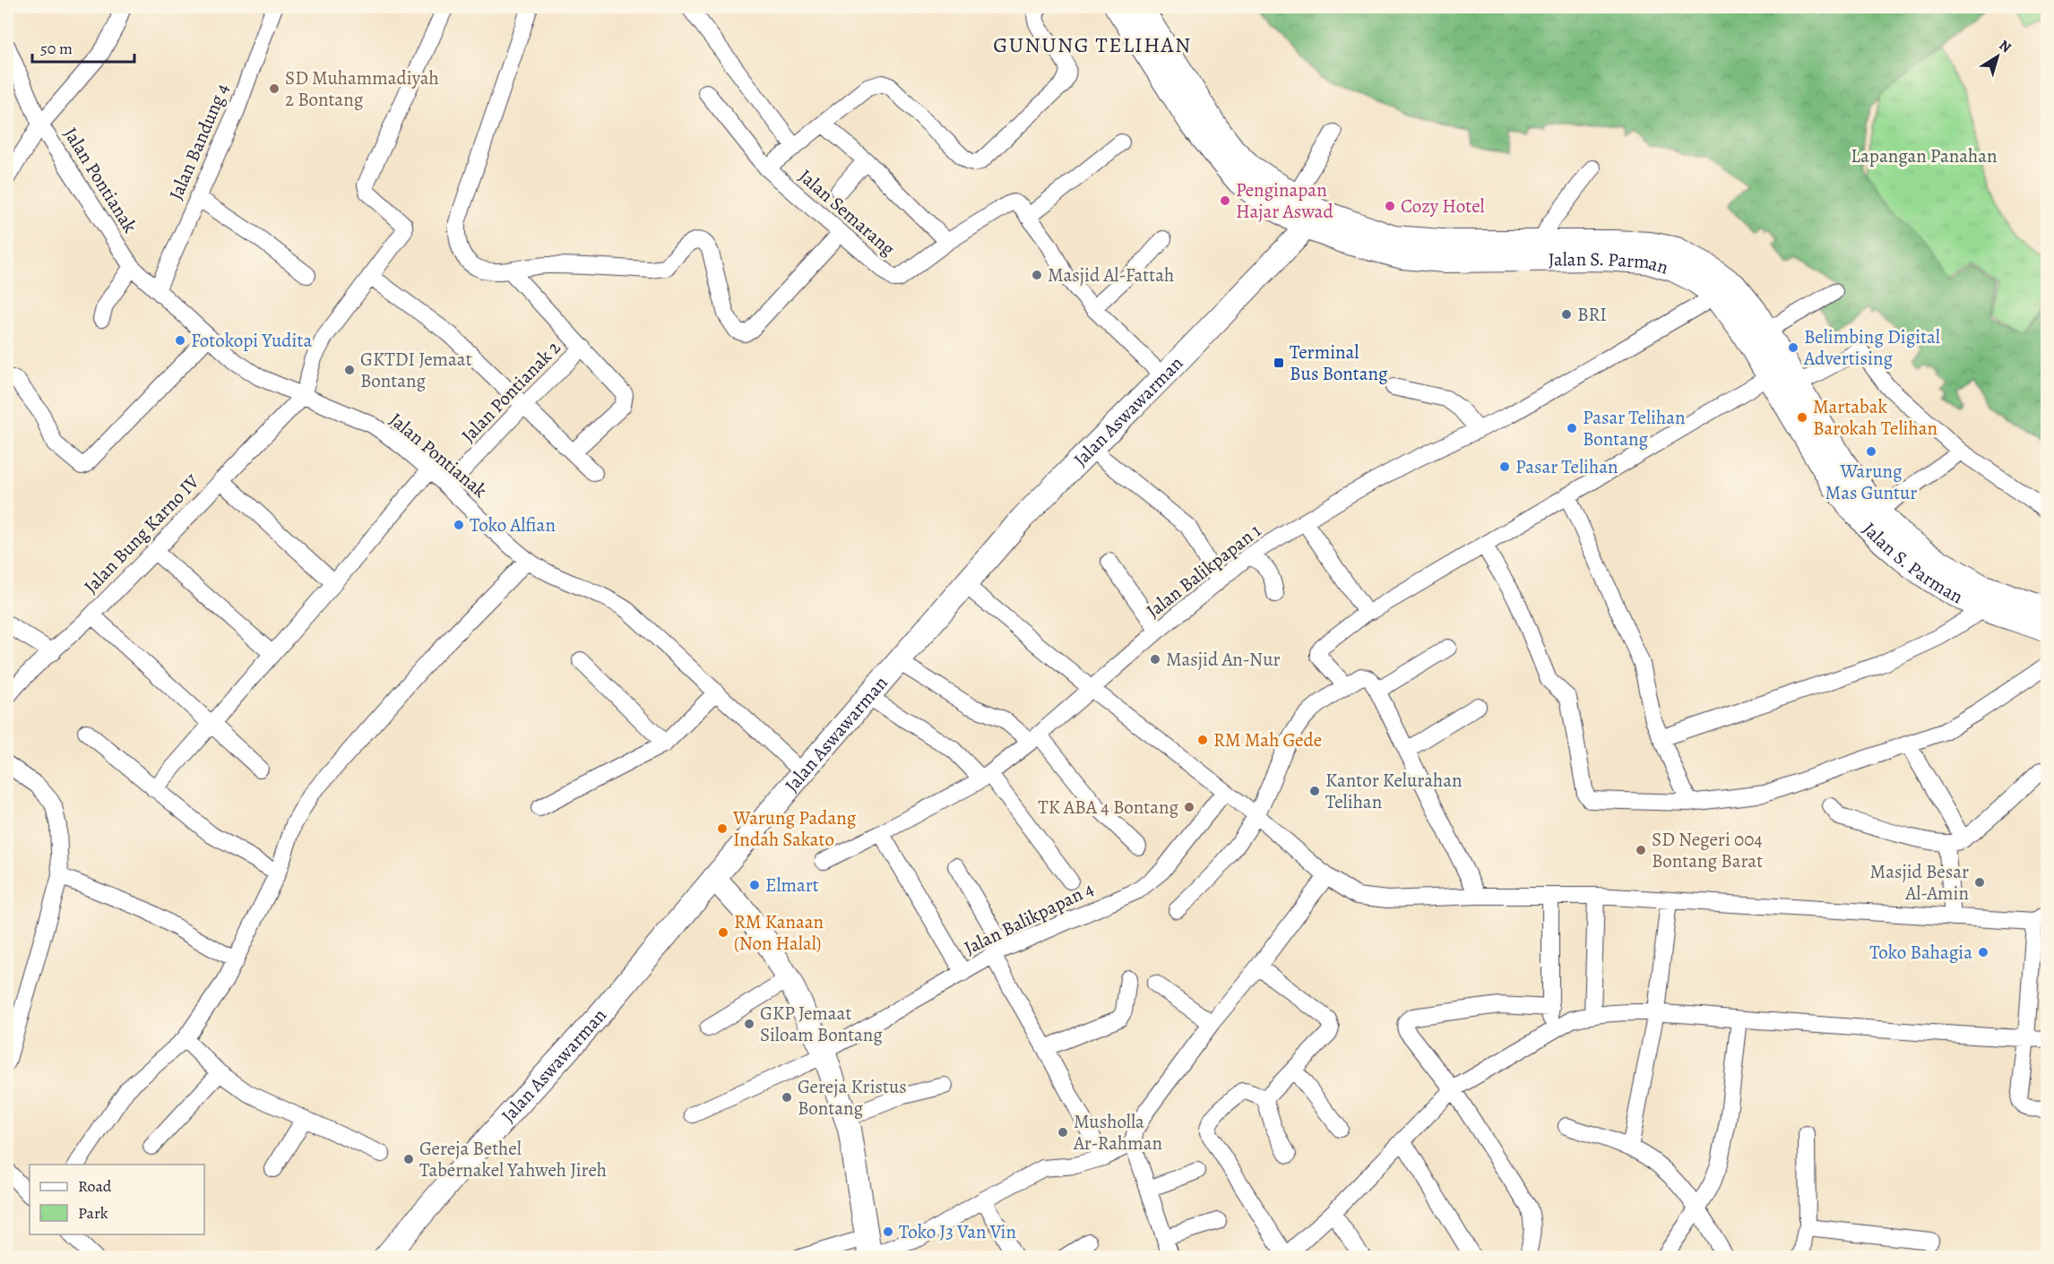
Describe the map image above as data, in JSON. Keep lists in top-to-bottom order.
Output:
{
  "streets": {
    "main road": ["Jalan S. Parman", "Jalan Aswawarman"],
    "street": [
      "Jalan Bandung 4",
      "Jalan Pontianak",
      "Jalan Semarang",
      "Jalan Pontianak 2",
      "Jalan Bung Karno IV",
      "Jalan Balikpapan 1",
      "Jalan Balikpapan 4"
    ]
  },
  "crossings": [
    ["Jalan Bandung 4", "Jalan Pontianak"],
    ["Jalan Pontianak", "Jalan Pontianak 2"],
    ["Jalan Pontianak", "Jalan Aswawarman"],
    ["Jalan Pontianak", "Jalan Bung Karno IV"],
    ["Jalan Semarang", "Jalan Aswawarman"],
    ["Jalan S. Parman", "Jalan Aswawarman"],
    ["Jalan S. Parman", "Jalan Balikpapan 1"]
  ],
  "districts": ["GUNUNG TELIHAN"],
  "parks": ["Lapangan Panahan"],
  "places": {
    "other": [
      "SD Muhammadiyah 2 Bontang",
      "Penginapan Hajar Aswad",
      "Cozy Hotel",
      "Masjid Al-Fattah",
      "BRI",
      "Fotokopi Yudita",
      "Belimbing Digital Advertising",
      "GKTDI Jemaat Bontang",
      "Martabak Barokah Telihan",
      "Pasar Telihan Bontang",
      "Warung Mas Guntur",
      "Pasar Telihan",
      "Toko Alfian",
      "Masjid An-Nur",
      "RM Mah Gede",
      "Kantor Kelurahan Telihan",
      "TK ABA 4 Bontang",
      "Warung Padang Indah Sakato",
      "SD Negeri 004 Bontang Barat",
      "Masjid Besar Al-Amin",
      "Elmart",
      "RM Kanaan (Non Halal)",
      "Toko Bahagia",
      "GKP Jemaat Siloam Bontang",
      "Gereja Kristus Bontang",
      "Musholla Ar-Rahman",
      "Gereja Bethel Tabernakel Yahweh Jireh",
      "Toko J3 Van Vin"
    ],
    "transit": ["Terminal Bus Bontang"]
  },
  "legend": ["Road", "Park"],
  "scale_bar": "50 m",
  "north": "top right"
}
